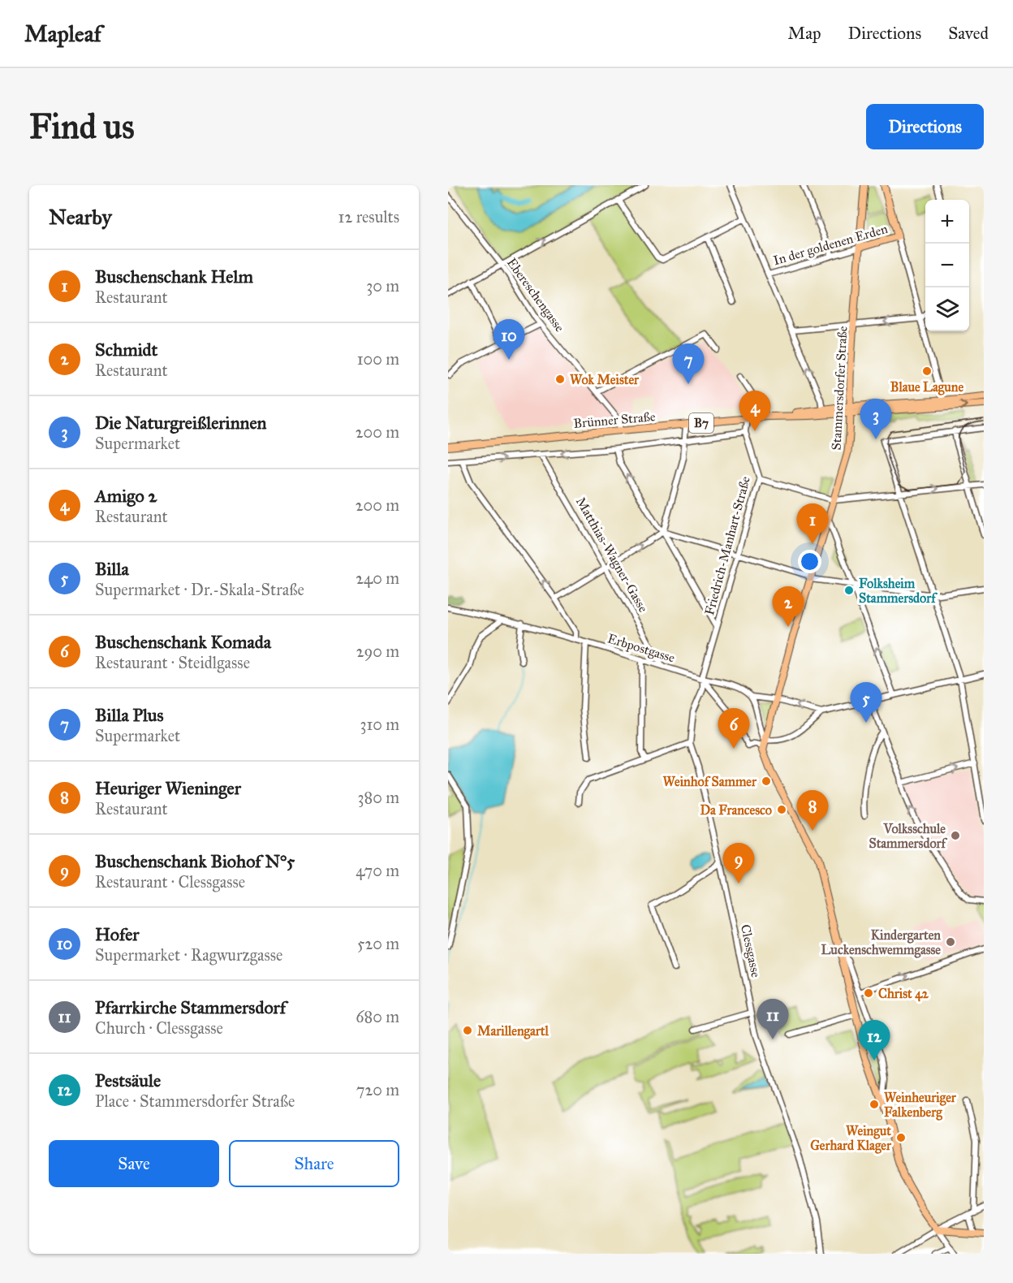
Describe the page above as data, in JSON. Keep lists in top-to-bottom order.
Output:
{
  "streets": {
    "main road": [
      "In der goldenen Erden",
      "Stammersdorfer Straße",
      "Brünner Straße",
      "B7"
    ],
    "street": [
      "Ebereschengasse",
      "Friedrich-Manhart-Straße",
      "Matthias-Wagner-Gasse",
      "Erbpostgasse",
      "Clessgasse"
    ]
  },
  "crossings": [
    ["In der goldenen Erden", "Stammersdorfer Straße"],
    ["Ebereschengasse", "Brünner Straße"],
    ["Stammersdorfer Straße", "Brünner Straße"],
    ["Brünner Straße", "Friedrich-Manhart-Straße"],
    ["Brünner Straße", "Matthias-Wagner-Gasse"],
    ["Friedrich-Manhart-Straße", "Erbpostgasse"],
    ["Friedrich-Manhart-Straße", "Clessgasse"],
    ["Matthias-Wagner-Gasse", "Erbpostgasse"],
    ["Erbpostgasse", "Clessgasse"]
  ],
  "places": [
    "Blaue Lagune",
    "Wok Meister",
    "Folksheim Stammersdorf",
    "Weinhof Sammer",
    "Da Francesco",
    "Volksschule Stammersdorf",
    "Kindergarten Luckenschwemmgasse",
    "Christ 42",
    "Marillengartl",
    "Weinheuriger Falkenberg",
    "Weingut Gerhard Klager"
  ],
  "page": {
    "header": "Mapleaf",
    "nav": ["Map", "Directions", "Saved"],
    "buttons": [
      "Directions",
      ["Save", "Share"]
    ],
    "title": "Find us",
    "heading": ["Nearby", "12 results"],
    "map_buttons": ["+", "−"],
    "list": [
      {
        "mark": "1",
        "name": "Buschenschank Helm",
        "note": "Restaurant",
        "value": "30 m"
      },
      {
        "mark": "2",
        "name": "Schmidt",
        "note": "Restaurant",
        "value": "100 m"
      },
      {
        "mark": "3",
        "name": "Die Naturgreißlerinnen",
        "note": "Supermarket",
        "value": "200 m"
      },
      {
        "mark": "4",
        "name": "Amigo 2",
        "note": "Restaurant",
        "value": "200 m"
      },
      {
        "mark": "5",
        "name": "Billa",
        "note": "Supermarket · Dr.-Skala-Straße",
        "value": "240 m"
      },
      {
        "mark": "6",
        "name": "Buschenschank Komada",
        "note": "Restaurant · Steidlgasse",
        "value": "290 m"
      },
      {
        "mark": "7",
        "name": "Billa Plus",
        "note": "Supermarket",
        "value": "310 m"
      },
      {
        "mark": "8",
        "name": "Heuriger Wieninger",
        "note": "Restaurant",
        "value": "380 m"
      },
      {
        "mark": "9",
        "name": "Buschenschank Biohof N°5",
        "note": "Restaurant · Clessgasse",
        "value": "470 m"
      },
      {
        "mark": "10",
        "name": "Hofer",
        "note": "Supermarket · Ragwurzgasse",
        "value": "520 m"
      },
      {
        "mark": "11",
        "name": "Pfarrkirche Stammersdorf",
        "note": "Church · Clessgasse",
        "value": "680 m"
      },
      {
        "mark": "12",
        "name": "Pestsäule",
        "note": "Place · Stammersdorfer Straße",
        "value": "720 m"
      }
    ],
    "pins": [
      "10",
      "7",
      "4",
      "3",
      "1",
      "2",
      "5",
      "6",
      "8",
      "9",
      "11",
      "12"
    ]
  }
}
